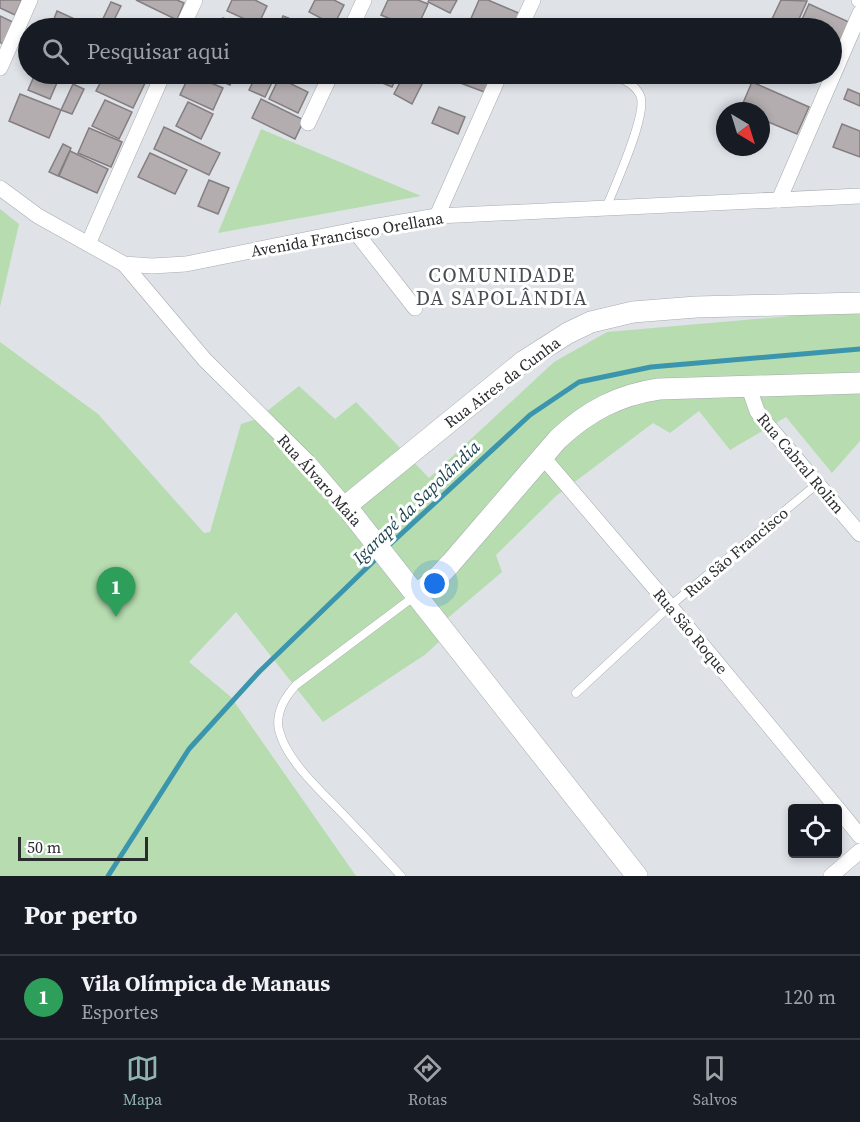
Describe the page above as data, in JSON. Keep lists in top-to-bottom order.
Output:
{
  "streets": {
    "street": [
      "Avenida Francisco Orellana",
      "Rua Aires da Cunha",
      "Rua Cabral Rolim",
      "Rua Álvaro Maia",
      "Rua São Roque"
    ],
    "lane": ["Rua São Francisco"]
  },
  "crossings": [
    ["Avenida Francisco Orellana", "Rua Álvaro Maia"],
    ["Rua Aires da Cunha", "Rua Álvaro Maia"],
    ["Rua Cabral Rolim", "Rua São Francisco"],
    ["Rua São Francisco", "Rua São Roque"]
  ],
  "districts": ["COMUNIDADE DA SAPOLÂNDIA"],
  "water": ["Igarapé da Sapolândia"],
  "scale_bar": "50 m",
  "north": "bottom right",
  "page": {
    "search": "Pesquisar aqui",
    "pins": "1",
    "scale": "50 m",
    "heading": "Por perto",
    "list": [
      {
        "mark": "1",
        "name": "Vila Olímpica de Manaus",
        "note": "Esportes",
        "value": "120 m"
      }
    ],
    "nav": ["Mapa", "Rotas", "Salvos"]
  }
}
